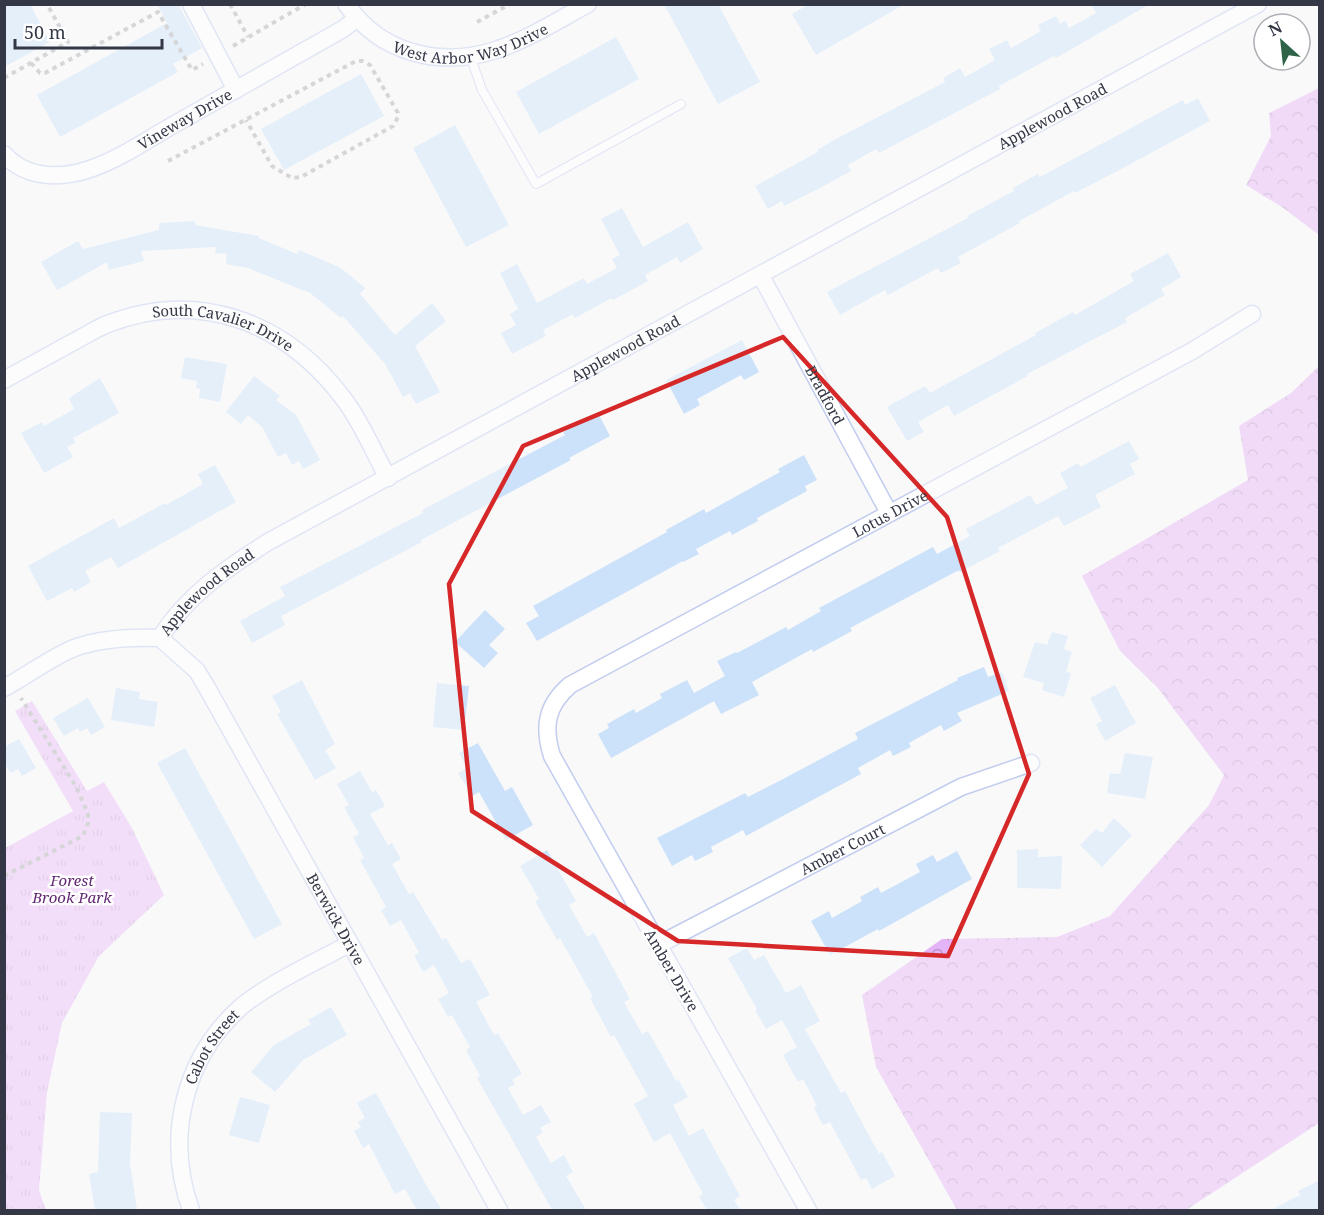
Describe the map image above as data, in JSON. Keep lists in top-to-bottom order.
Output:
{
  "streets": {
    "street": [
      "West Arbor Way Drive",
      "Applewood Road",
      "Vineway Drive",
      "South Cavalier Drive",
      "Bradford",
      "Lotus Drive",
      "Amber Court",
      "Berwick Drive",
      "Amber Drive",
      "Cabot Street"
    ]
  },
  "crossings": [
    ["West Arbor Way Drive", "Vineway Drive"],
    ["Applewood Road", "South Cavalier Drive"],
    ["Applewood Road", "Bradford"],
    ["Applewood Road", "Berwick Drive"],
    ["Bradford", "Lotus Drive"],
    ["Lotus Drive", "Amber Drive"],
    ["Amber Court", "Amber Drive"],
    ["Berwick Drive", "Cabot Street"]
  ],
  "parks": ["Forest Brook Park"],
  "scale_bar": "50 m",
  "north": "top left"
}
